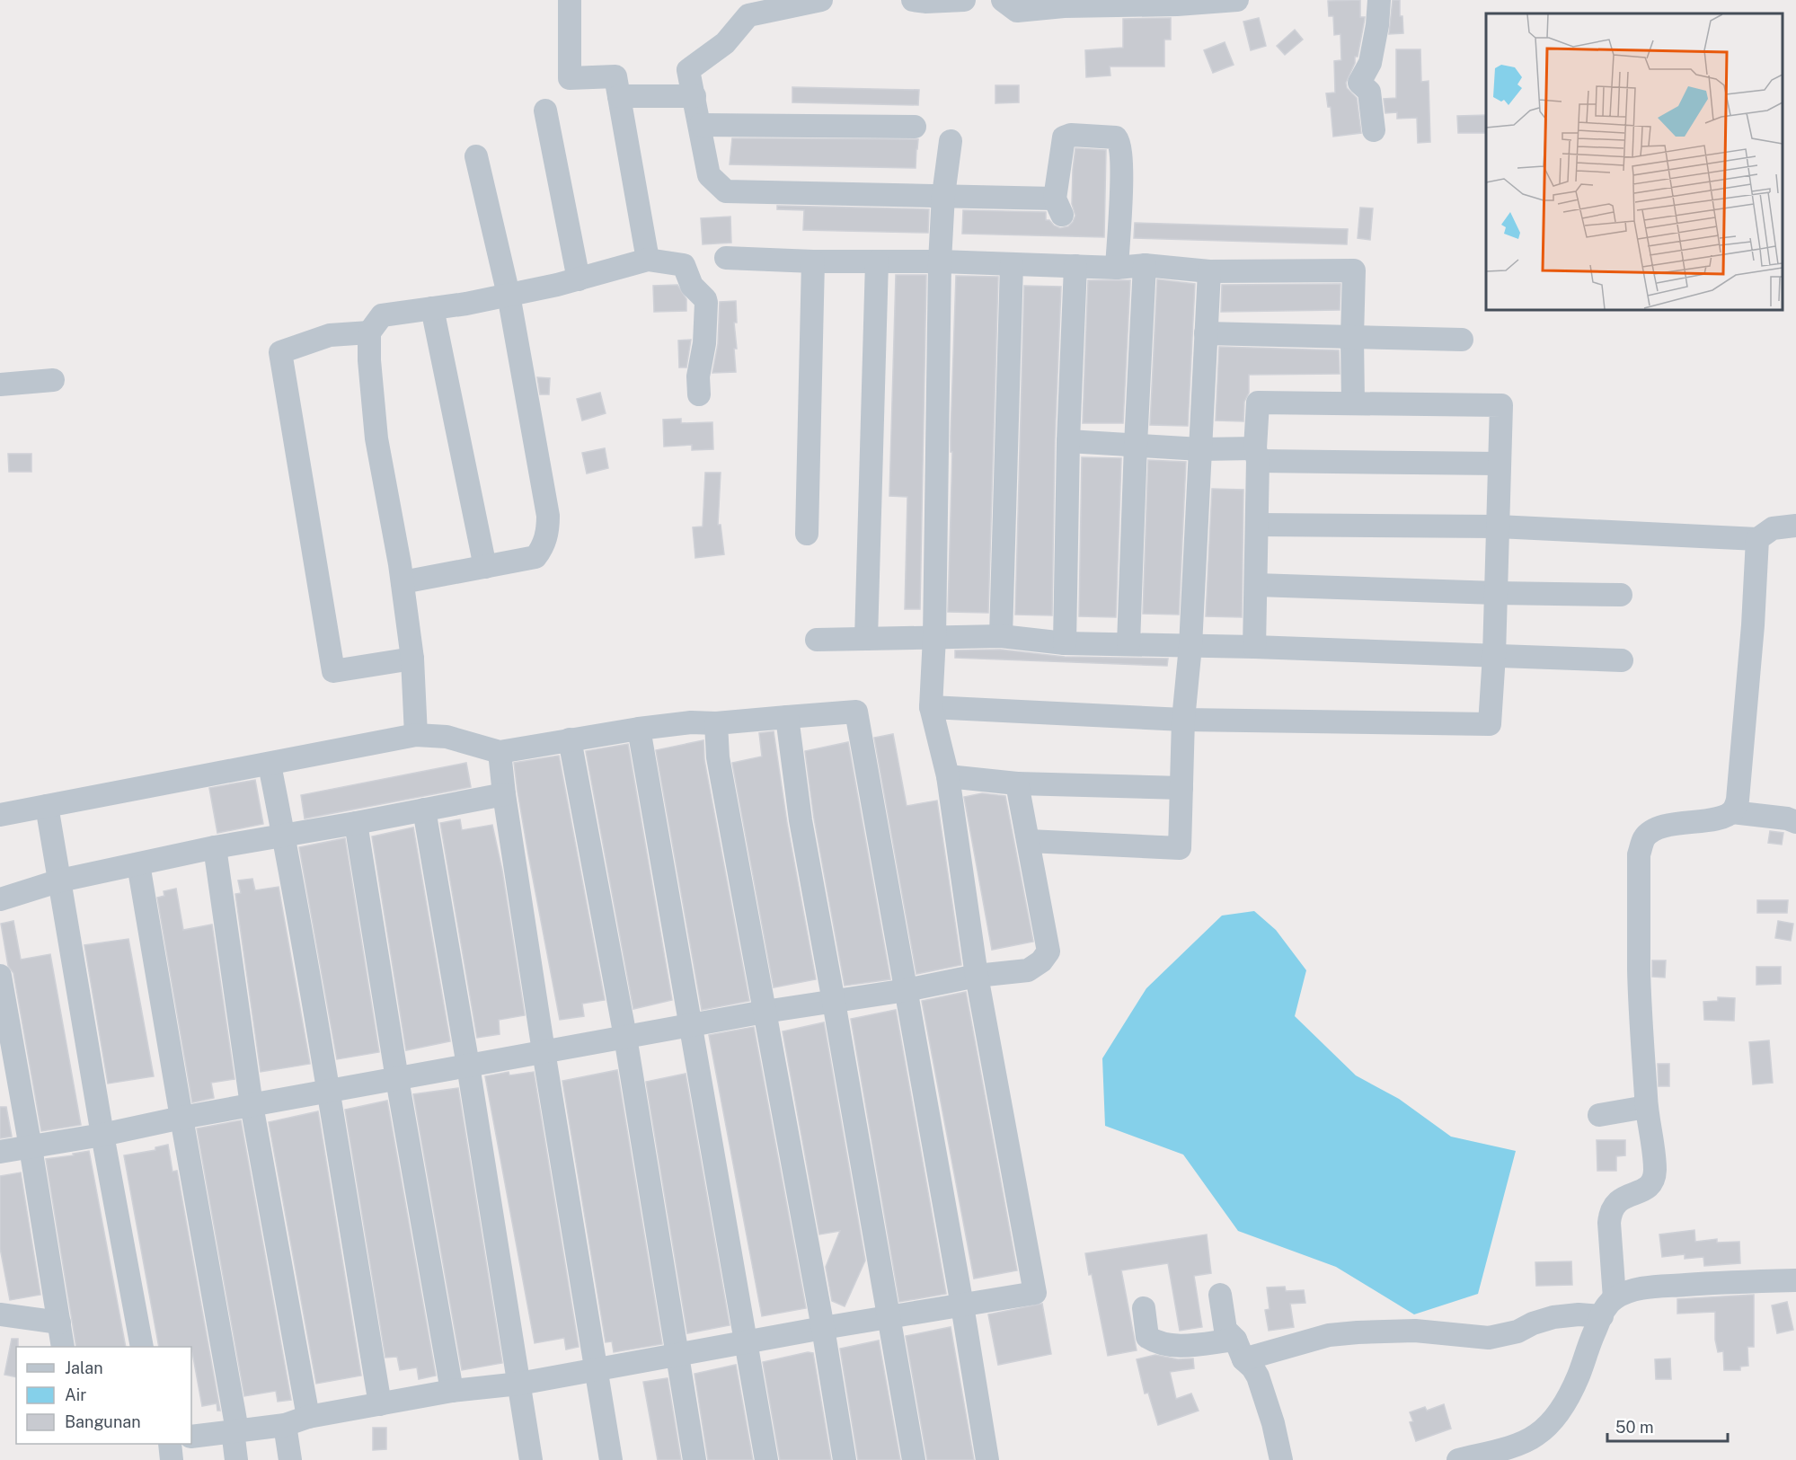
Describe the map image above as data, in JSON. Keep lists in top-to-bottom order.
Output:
{
  "legend": ["Jalan", "Air", "Bangunan"],
  "scale_bar": "50 m"
}
